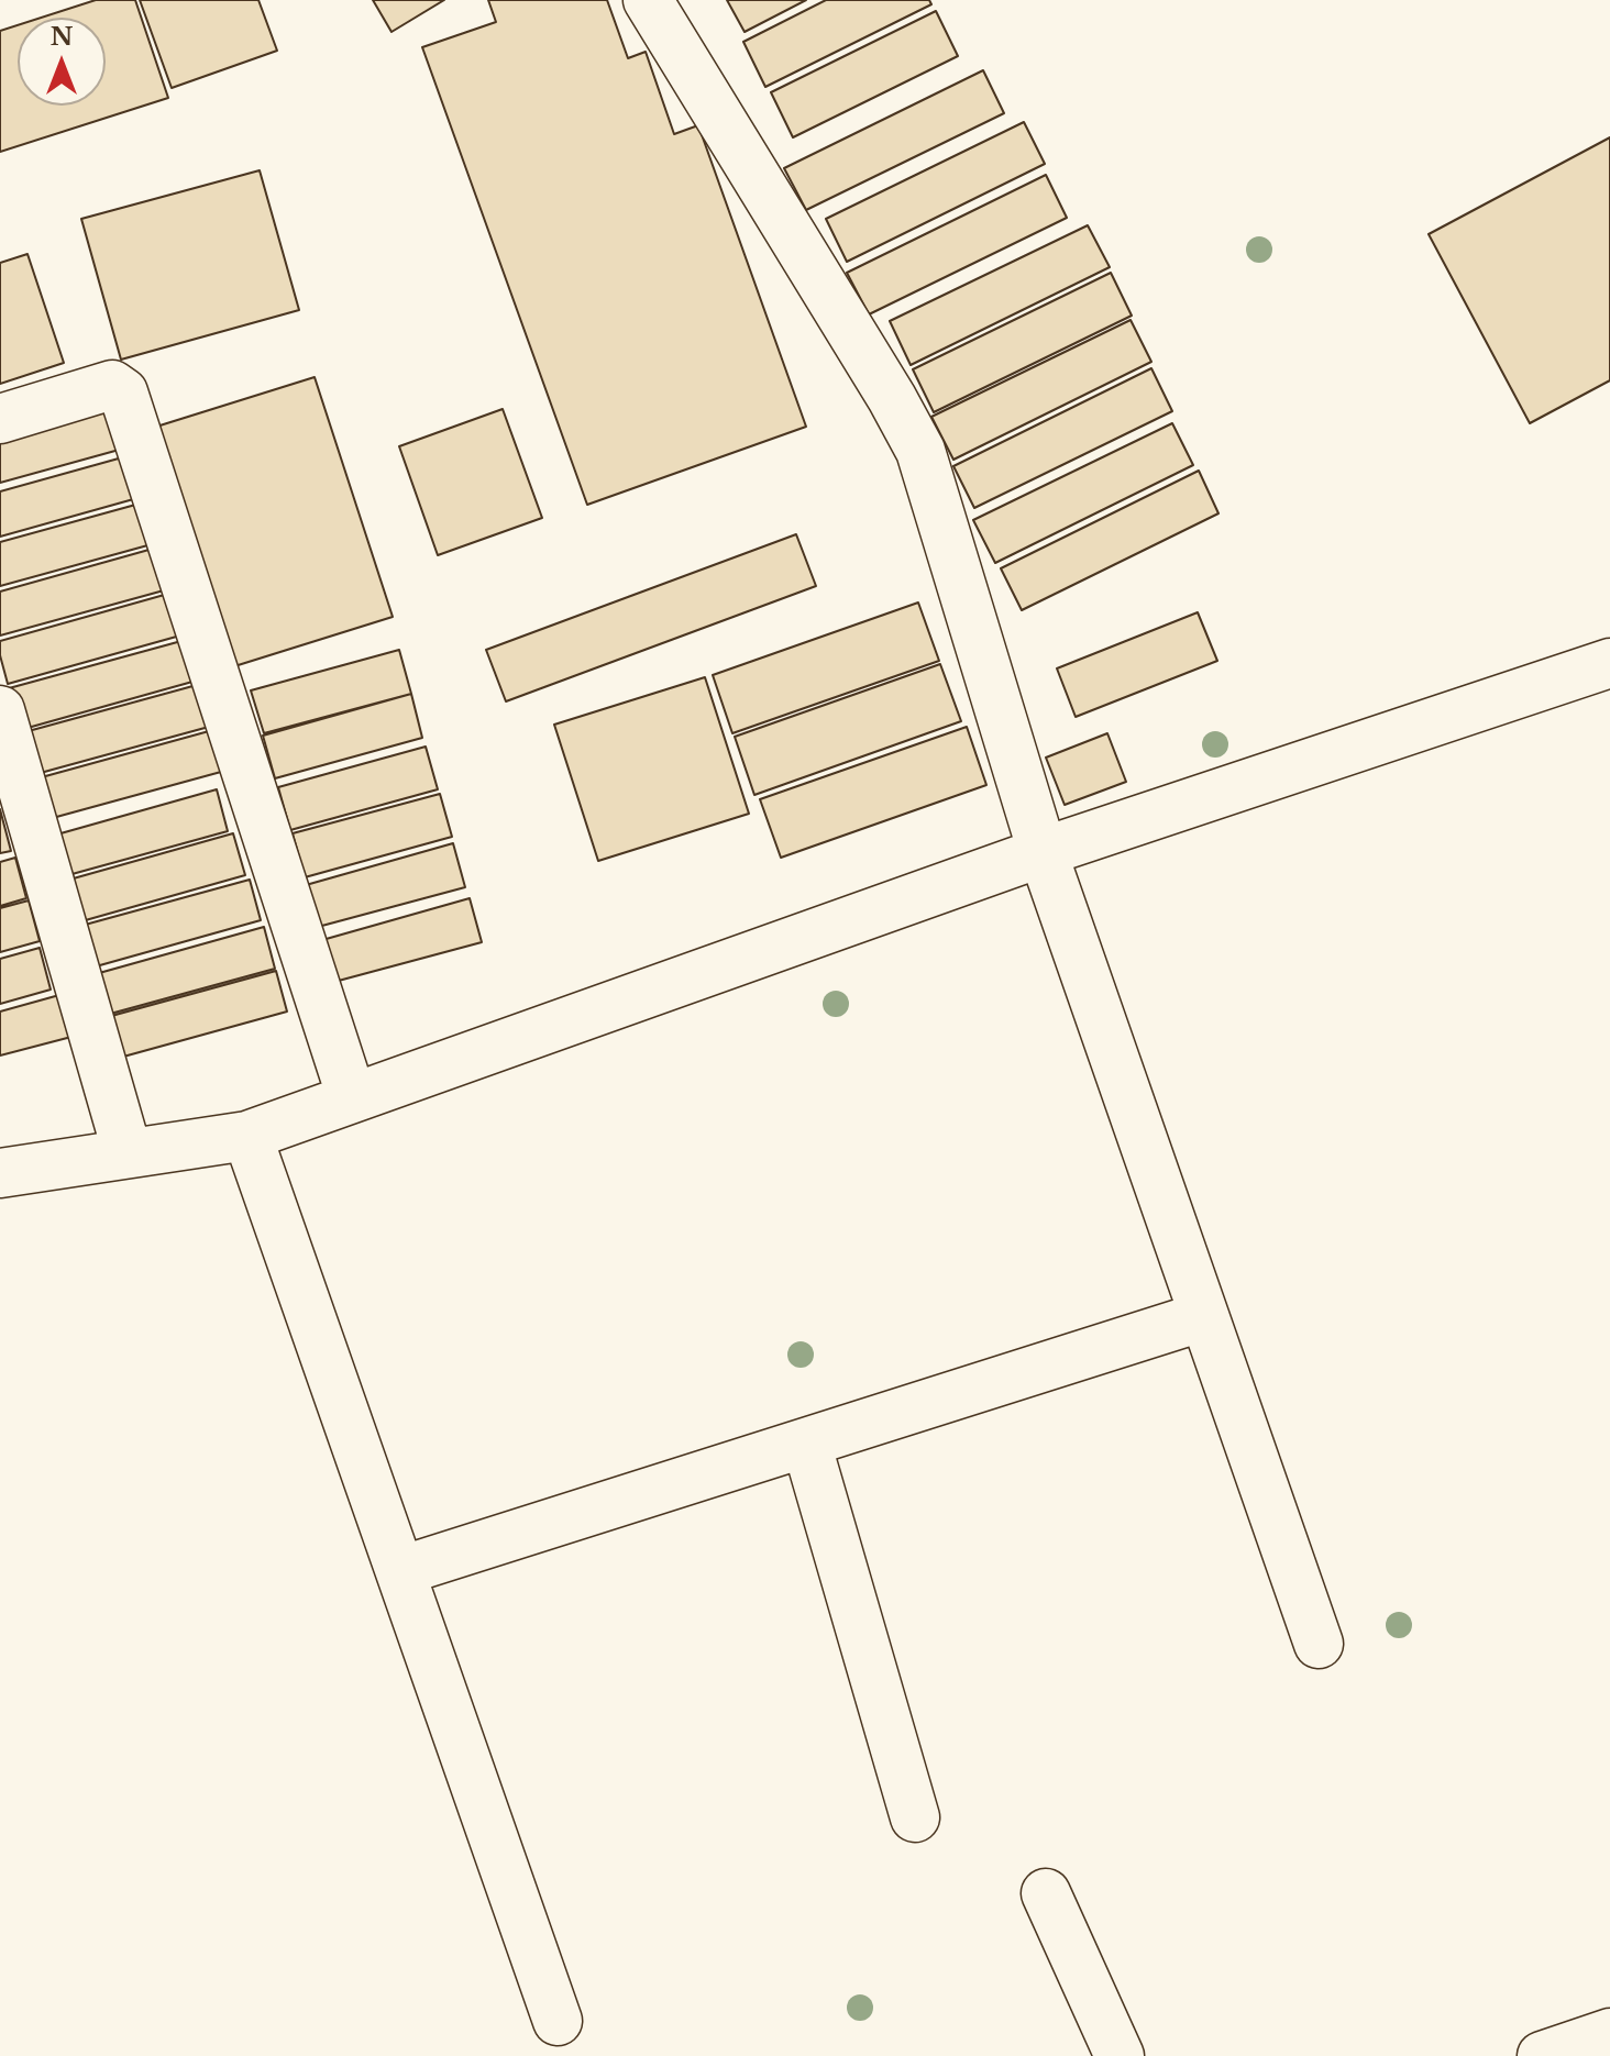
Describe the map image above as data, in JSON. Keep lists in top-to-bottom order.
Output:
{
  "north": "top"
}
